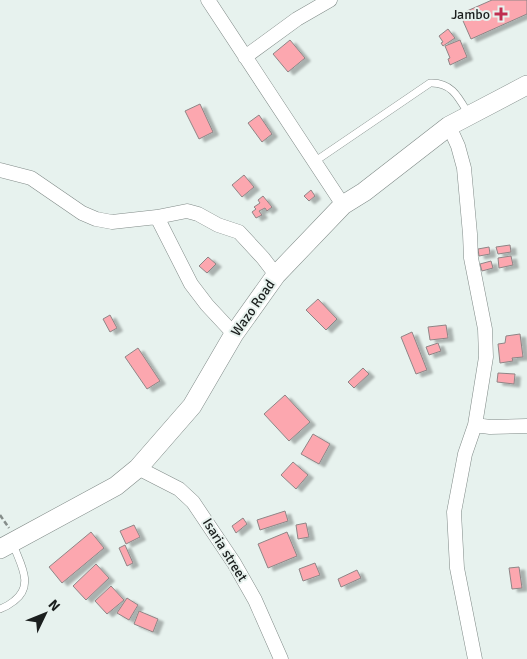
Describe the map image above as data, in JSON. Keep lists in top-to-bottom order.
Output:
{
  "streets": {
    "main road": ["Wazo Road"],
    "street": ["Isaria street"]
  },
  "crossings": [
    ["Wazo Road", "Isaria street"]
  ],
  "places": {
    "health": ["Jambo"]
  },
  "north": "top right"
}
